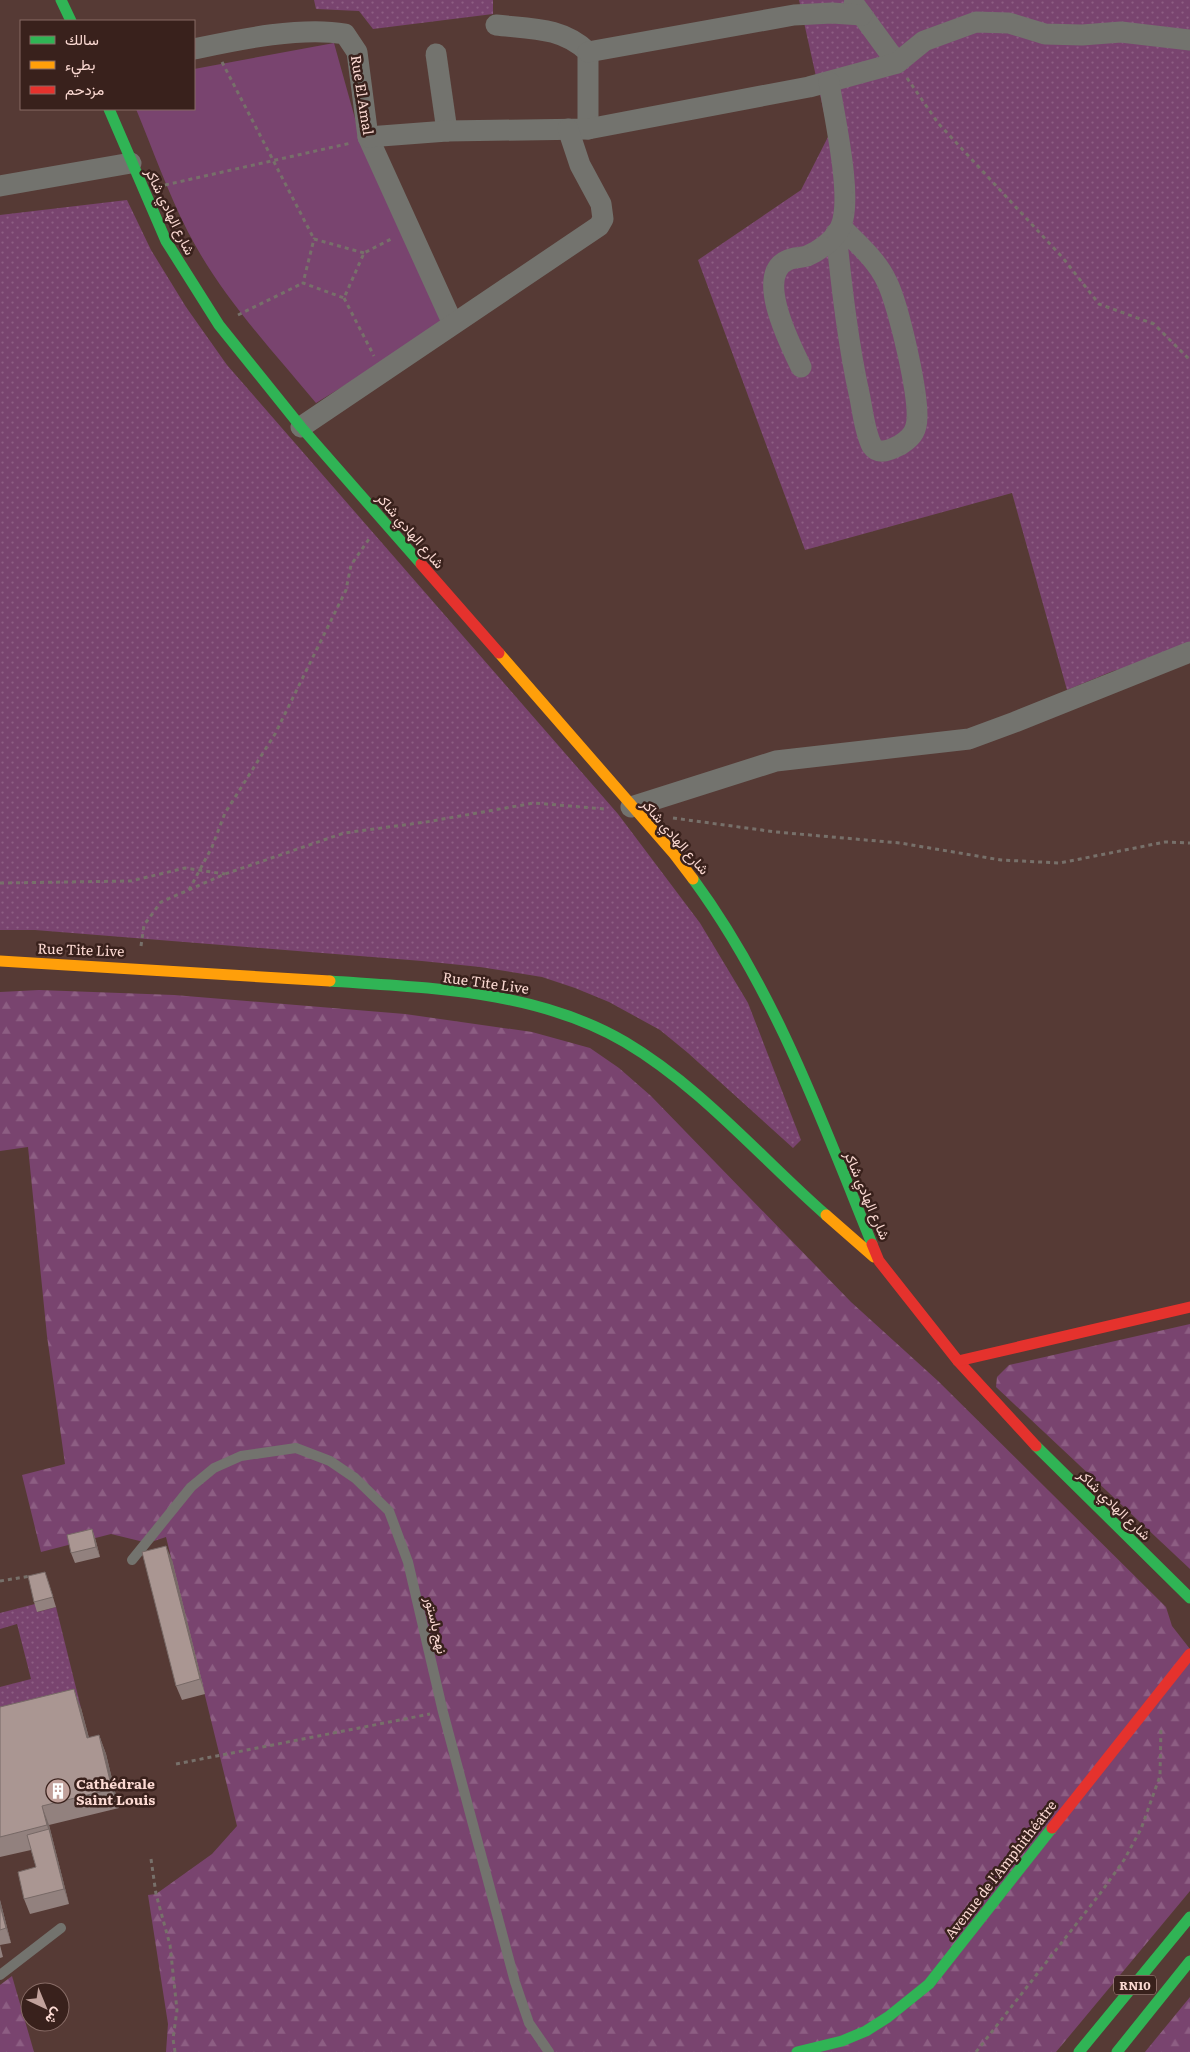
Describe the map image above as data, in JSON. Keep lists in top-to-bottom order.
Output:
{
  "streets": {
    "main road": [
      "شارع الهادي شاكر",
      "Rue Tite Live",
      "Avenue de l'Amphithéatre",
      "RN10"
    ],
    "street": ["Rue El Amal"],
    "lane": ["نهج باستور"]
  },
  "crossings": [
    ["شارع الهادي شاكر", "Rue Tite Live"]
  ],
  "places": {
    "building": ["Cathédrale Saint Louis"]
  },
  "legend": ["سالك", "بطيء", "مزدحم"],
  "north": "bottom right"
}
